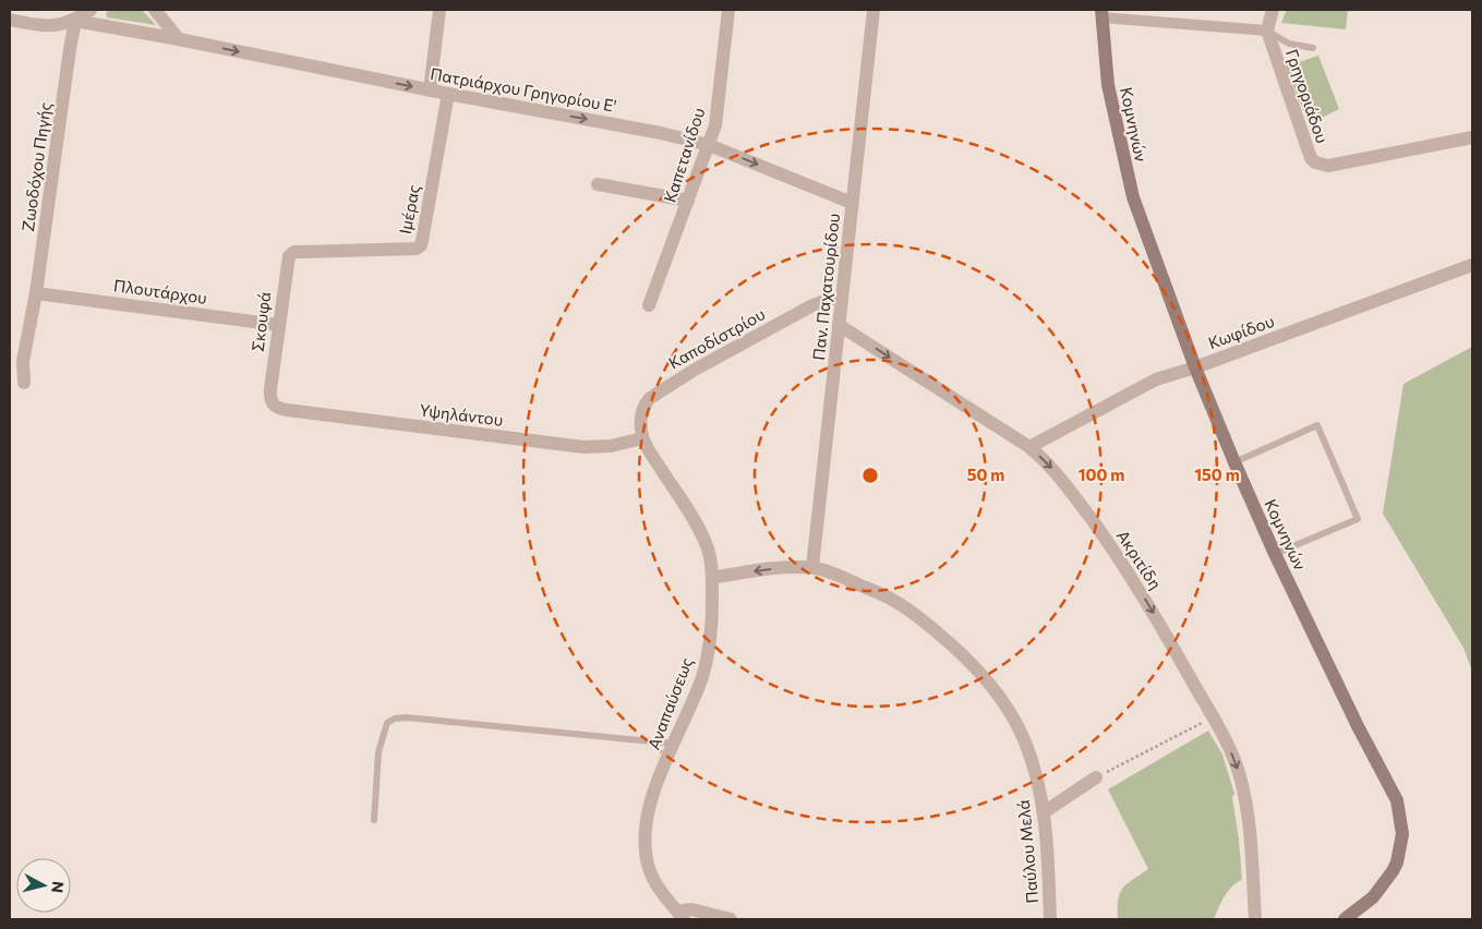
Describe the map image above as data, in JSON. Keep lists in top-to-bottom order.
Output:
{
  "streets": {
    "main road": ["Κομνηνών"],
    "street": [
      "Πατριάρχου Γρηγορίου Ε'",
      "Γρηγοριάδου",
      "Καπετανίδου",
      "Ζωοδόχου Πηγής",
      "Ιμέρας",
      "Παν. Παχατουρίδου",
      "Πλουτάρχου",
      "Σκουφά",
      "Κωφίδου",
      "Καποδίστρίου",
      "Υψηλάντου",
      "Ακριτίδη",
      "Αναπαύσεως",
      "Παύλου Μελά"
    ]
  },
  "crossings": [
    ["Πατριάρχου Γρηγορίου Ε'", "Καπετανίδου"],
    ["Πατριάρχου Γρηγορίου Ε'", "Ζωοδόχου Πηγής"],
    ["Πατριάρχου Γρηγορίου Ε'", "Ιμέρας"],
    ["Πατριάρχου Γρηγορίου Ε'", "Παν. Παχατουρίδου"],
    ["Κομνηνών", "Κωφίδου"],
    ["Ζωοδόχου Πηγής", "Πλουτάρχου"],
    ["Ιμέρας", "Σκουφά"],
    ["Παν. Παχατουρίδου", "Καποδίστρίου"],
    ["Παν. Παχατουρίδου", "Ακριτίδη"],
    ["Παν. Παχατουρίδου", "Παύλου Μελά"],
    ["Πλουτάρχου", "Σκουφά"],
    ["Σκουφά", "Υψηλάντου"],
    ["Κωφίδου", "Ακριτίδη"],
    ["Καποδίστρίου", "Υψηλάντου"],
    ["Καποδίστρίου", "Αναπαύσεως"],
    ["Υψηλάντου", "Αναπαύσεως"],
    ["Αναπαύσεως", "Παύλου Μελά"]
  ],
  "one_way": ["Πατριάρχου Γρηγορίου Ε'", "Ακριτίδη"],
  "north": "right",
  "rings": ["50 m", "100 m", "150 m"]
}
